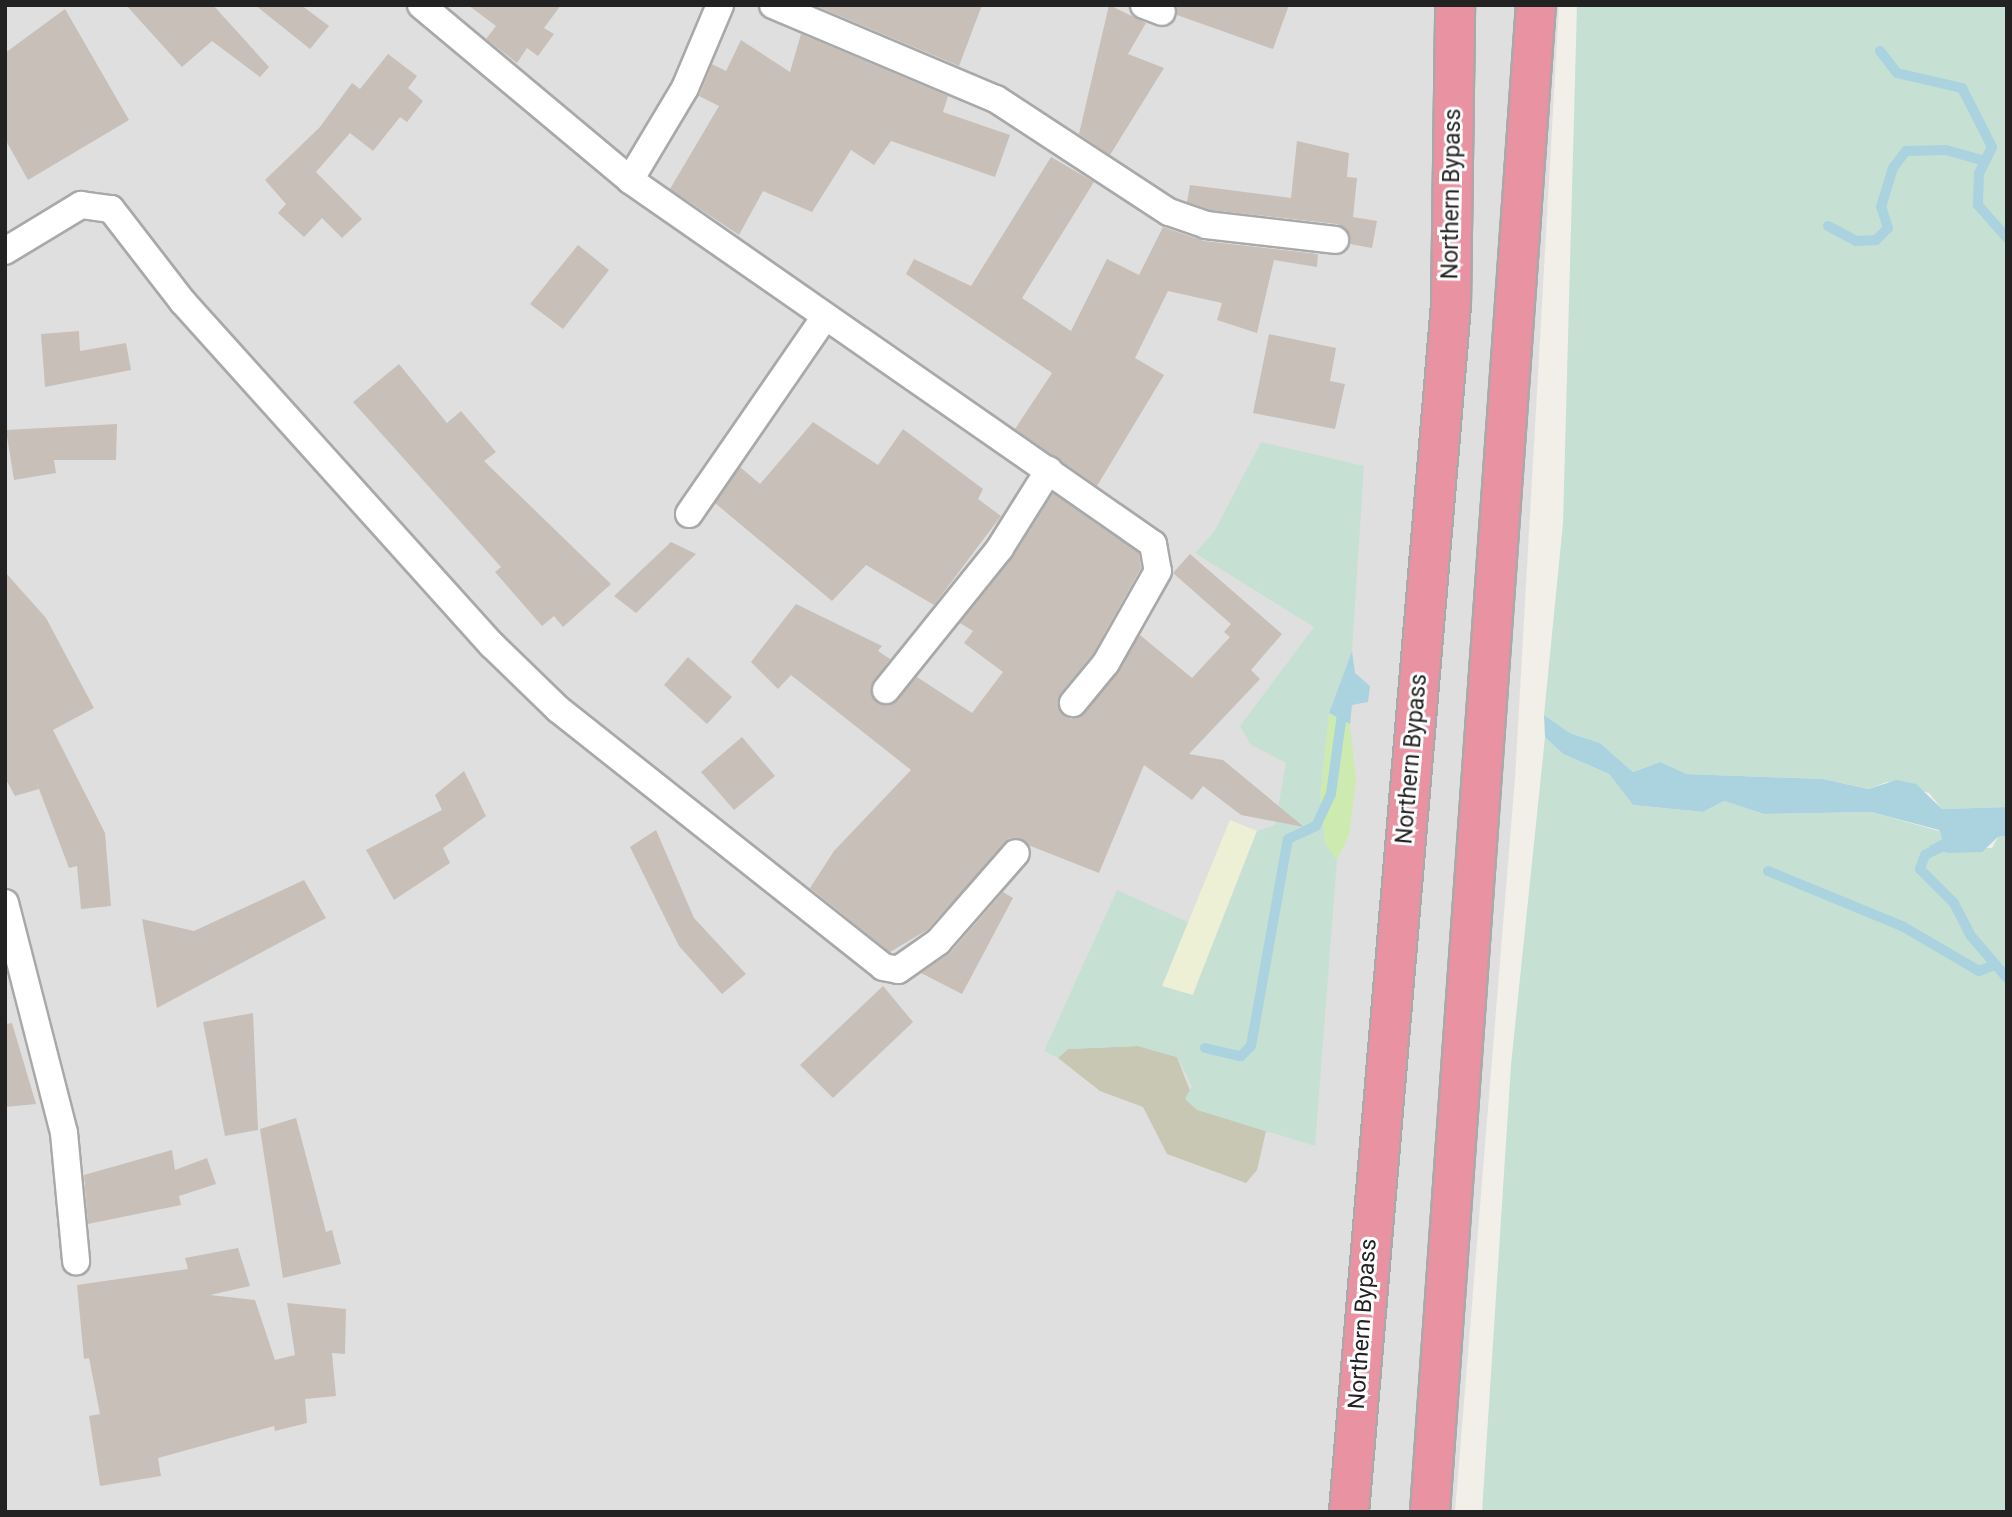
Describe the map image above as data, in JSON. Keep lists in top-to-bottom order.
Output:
{
  "streets": {
    "highway": ["Northern Bypass"]
  }
}
